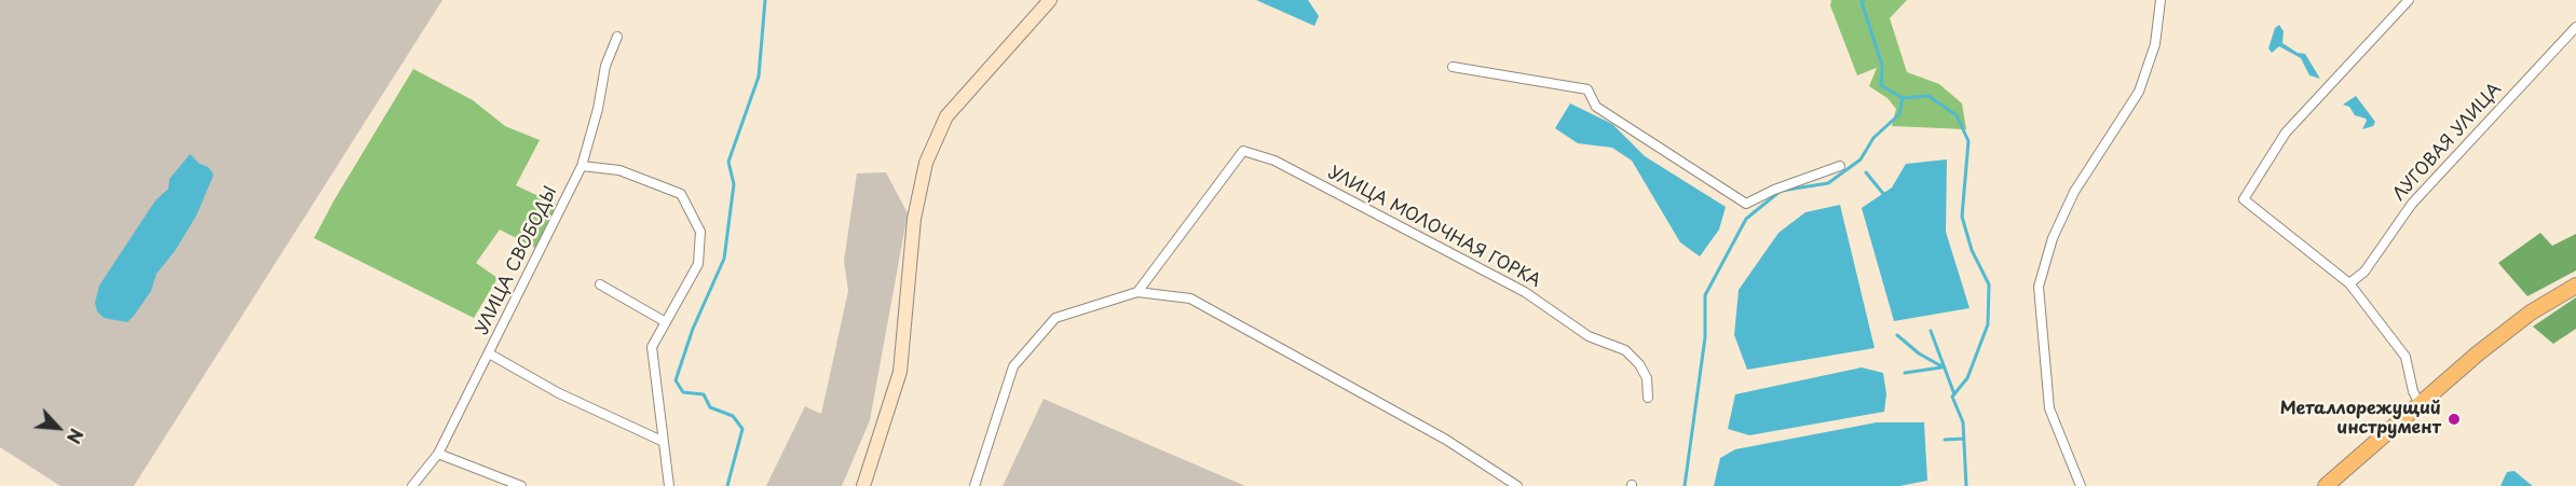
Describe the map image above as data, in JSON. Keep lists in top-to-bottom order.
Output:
{
  "streets": {
    "street": ["ЛУГОВАЯ УЛИЦА", "УЛИЦА МОЛОЧНАЯ ГОРКА", "УЛИЦА СВОБОДЫ"]
  },
  "places": ["Металлорежущий инструмент"],
  "north": "bottom right"
}
